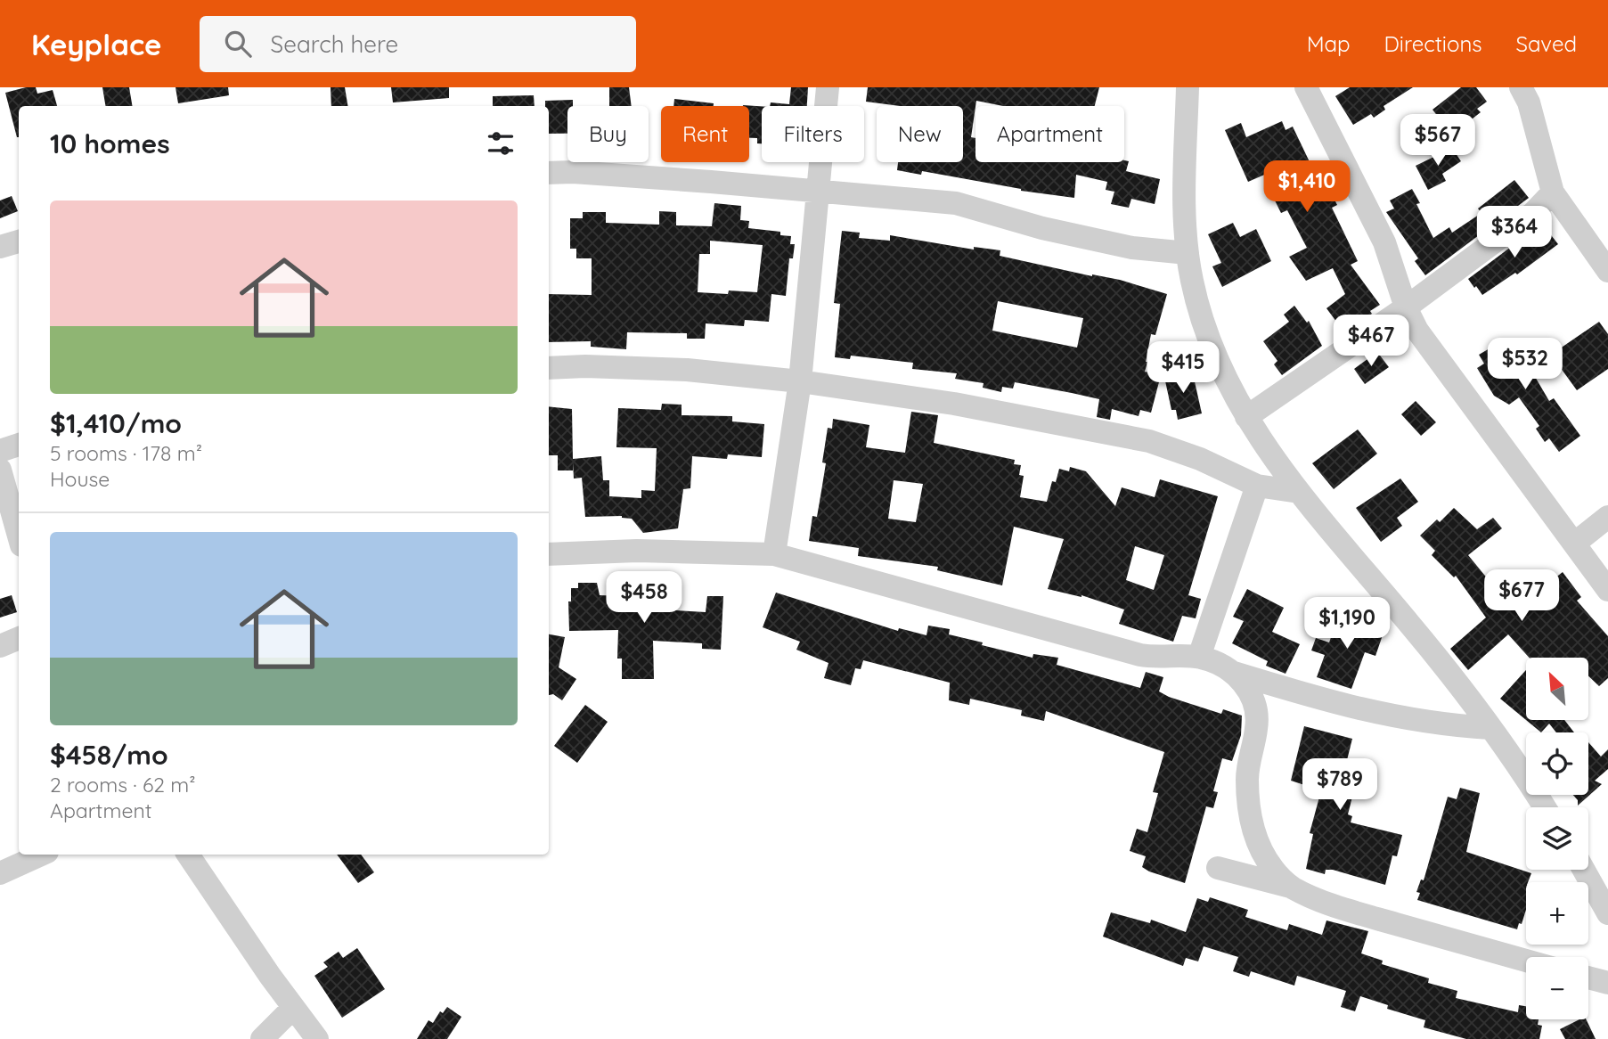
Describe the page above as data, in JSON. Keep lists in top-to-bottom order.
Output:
{
  "north": "top left",
  "page": {
    "header": "Keyplace",
    "search": "Search here",
    "nav": ["Map", "Directions", "Saved"],
    "chip": [
      "Buy",
      "Rent",
      "Filters",
      "New",
      "Apartment"
    ],
    "heading": "10 homes",
    "price": [
      "$567",
      "$1,410",
      "$364",
      "$467",
      "$532",
      "$415",
      "$677",
      "$458",
      "$1,190",
      "$789"
    ],
    "list": [
      {
        "name": "$1,410/mo",
        "note": "5 rooms · 178 m² · House"
      },
      {
        "name": "$458/mo",
        "note": "2 rooms · 62 m² · Apartment"
      }
    ],
    "map_buttons": ["+", "−"]
  }
}
